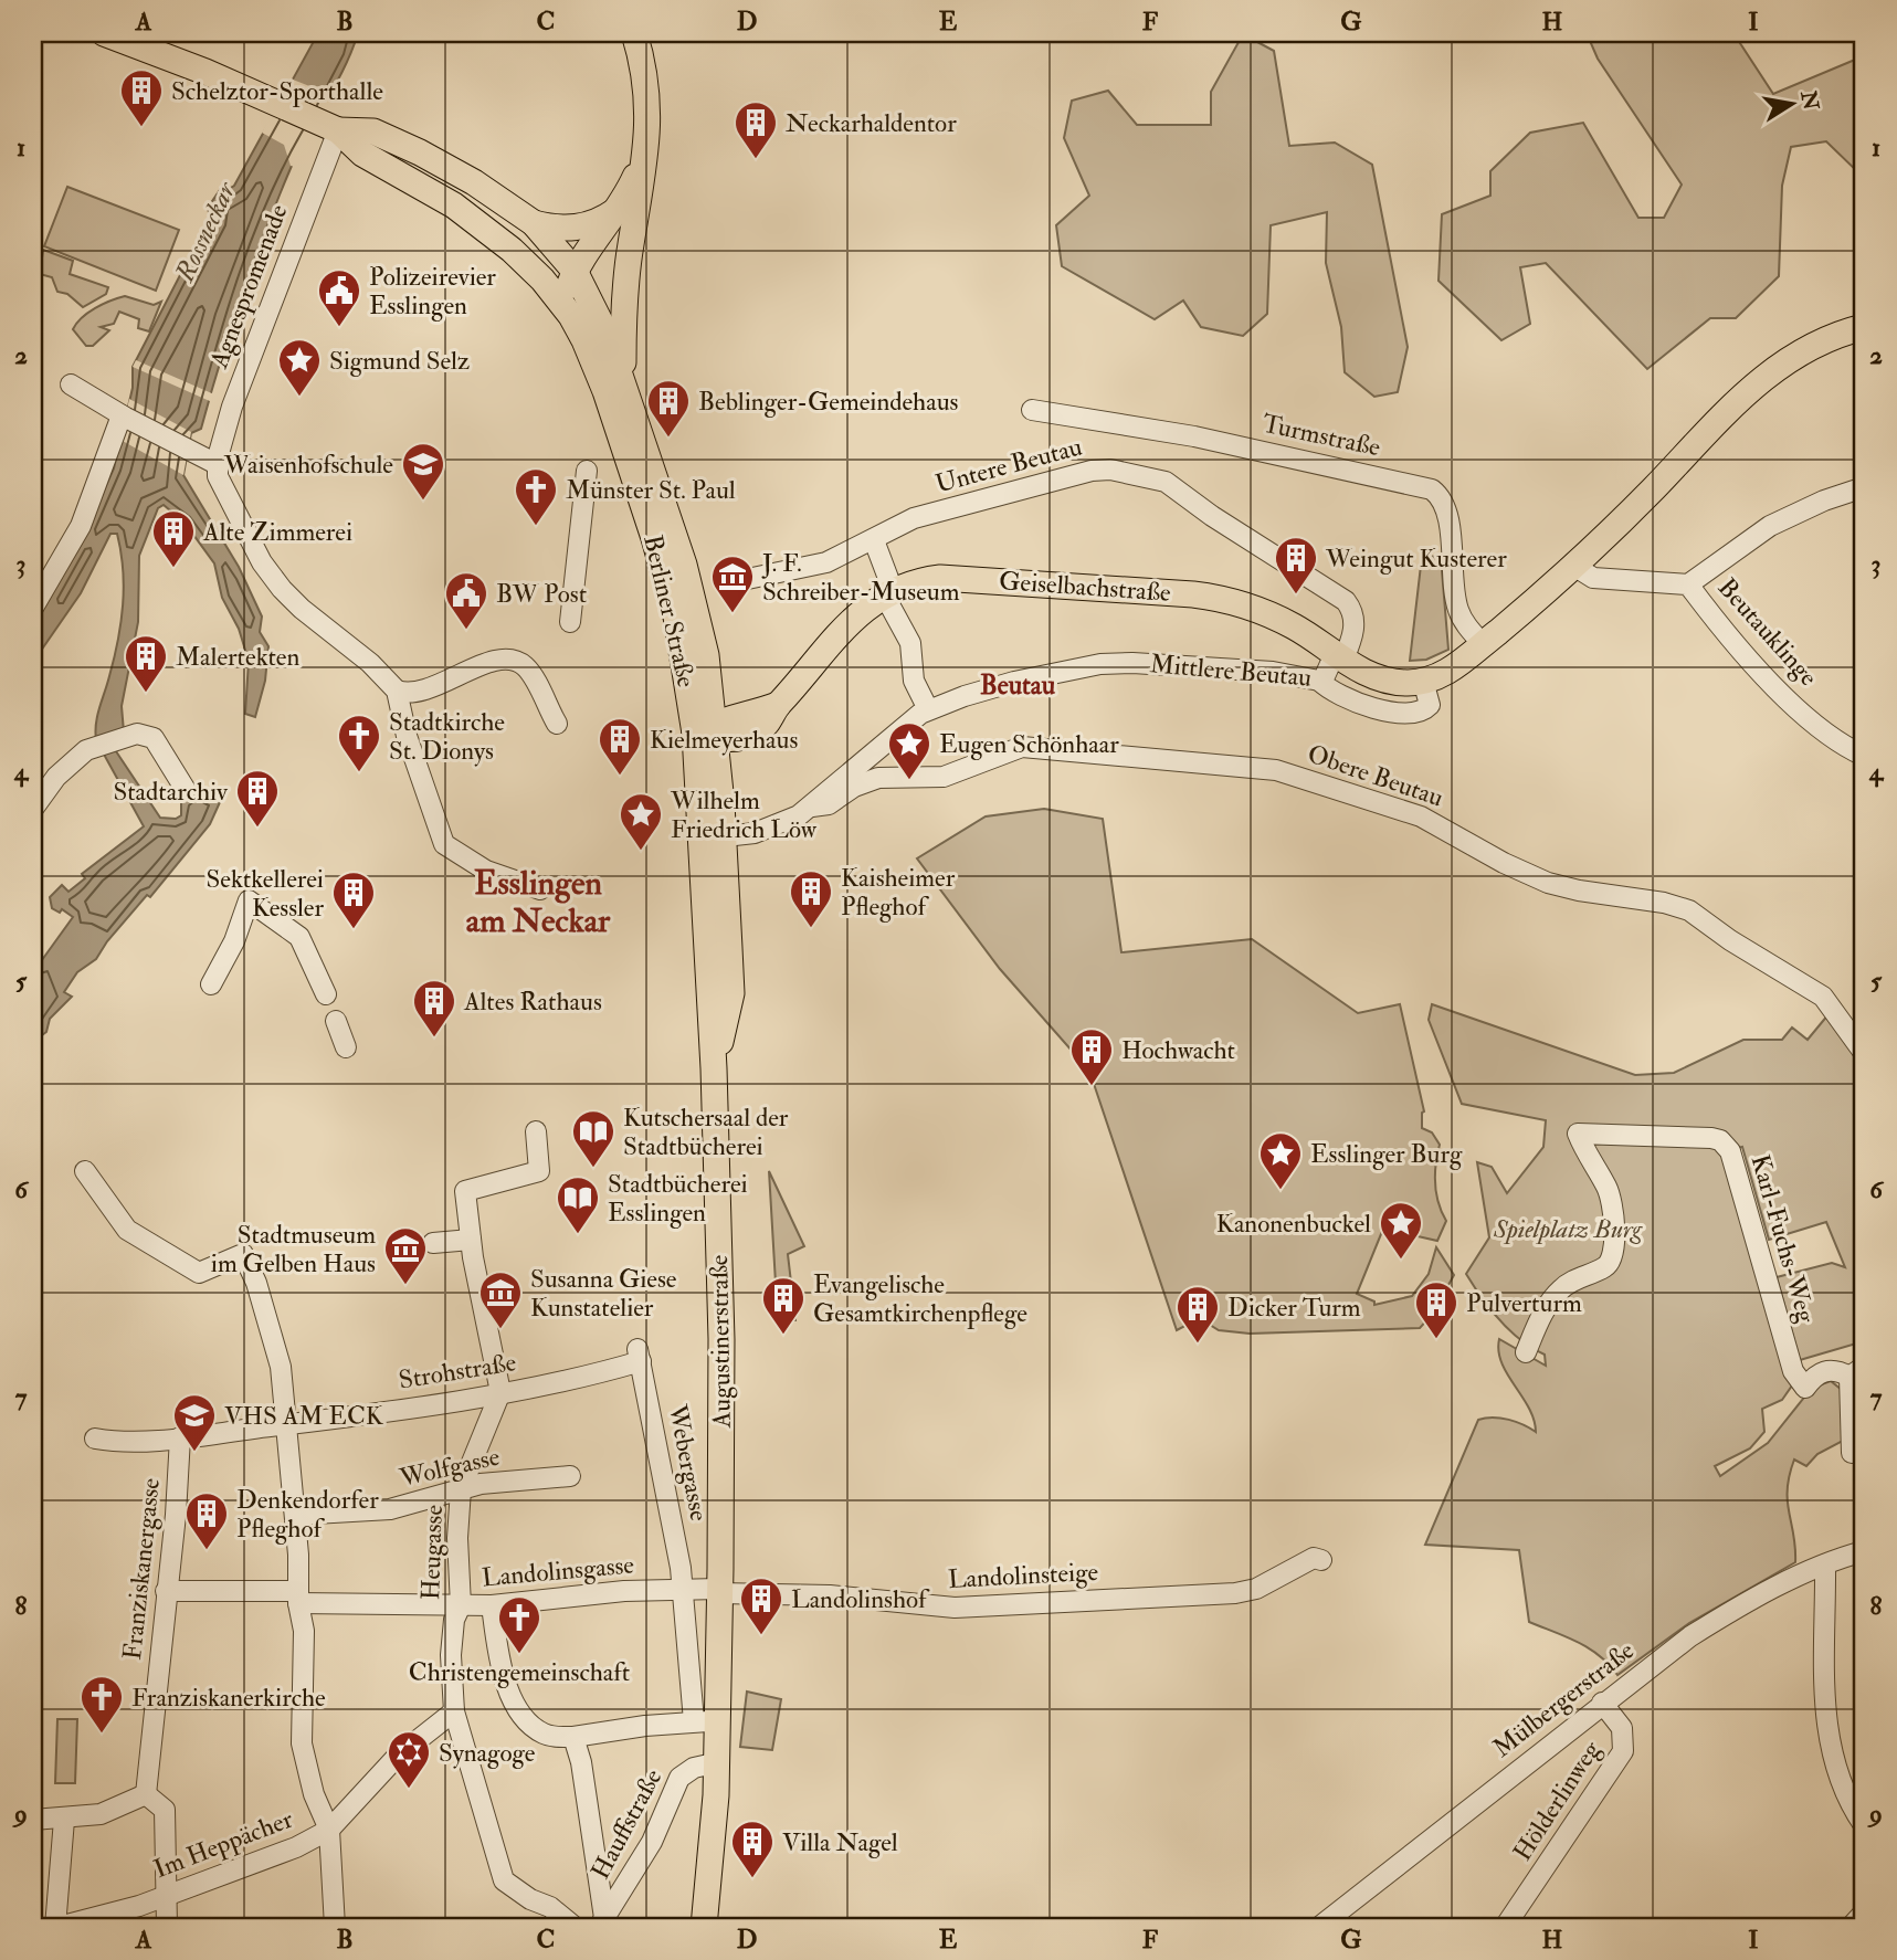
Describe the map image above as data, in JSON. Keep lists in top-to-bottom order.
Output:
{
  "streets": {
    "main road": [
      "Geiselbachstraße",
      "Berliner Straße",
      "Mittlere Beutau",
      "Augustinerstraße"
    ],
    "street": [
      "Agnespromenade",
      "Turmstraße",
      "Untere Beutau",
      "Beutauklinge",
      "Obere Beutau",
      "Karl-Fuchs-Weg",
      "Strohstraße",
      "Webergasse",
      "Wolfgasse",
      "Heugasse",
      "Franziskanergasse",
      "Landolinsgasse",
      "Landolinsteige",
      "Mülbergerstraße",
      "Hölderlinweg",
      "Hauffstraße",
      "Im Heppächer"
    ]
  },
  "crossings": [
    ["Agnespromenade", "Berliner Straße"],
    ["Untere Beutau", "Geiselbachstraße"],
    ["Untere Beutau", "Mittlere Beutau"],
    ["Geiselbachstraße", "Mittlere Beutau"],
    ["Berliner Straße", "Augustinerstraße"],
    ["Mittlere Beutau", "Obere Beutau"],
    ["Mittlere Beutau", "Augustinerstraße"],
    ["Augustinerstraße", "Webergasse"],
    ["Augustinerstraße", "Landolinsteige"],
    ["Augustinerstraße", "Hauffstraße"],
    ["Strohstraße", "Webergasse"],
    ["Strohstraße", "Heugasse"],
    ["Strohstraße", "Franziskanergasse"],
    ["Webergasse", "Landolinsgasse"],
    ["Webergasse", "Landolinsteige"],
    ["Wolfgasse", "Heugasse"],
    ["Heugasse", "Landolinsgasse"],
    ["Heugasse", "Im Heppächer"],
    ["Franziskanergasse", "Landolinsgasse"],
    ["Landolinsgasse", "Landolinsteige"],
    ["Mülbergerstraße", "Hölderlinweg"]
  ],
  "districts": ["Beutau", "Esslingen am Neckar"],
  "water": ["Rossneckar"],
  "parks": ["Spielplatz Burg"],
  "places": {
    "building": [
      "Schelztor-Sporthalle",
      "Neckarhaldentor",
      "Beblinger-Gemeindehaus",
      "Alte Zimmerei",
      "Weingut Kusterer",
      "Malertekten",
      "Kielmeyerhaus",
      "Stadtarchiv",
      "Kaisheimer Pfleghof",
      "Sektkellerei Kessler",
      "Altes Rathaus",
      "Hochwacht",
      "Evangelische Gesamtkirchenpflege",
      "Pulverturm",
      "Dicker Turm",
      "Denkendorfer Pfleghof",
      "Landolinshof",
      "Villa Nagel"
    ],
    "public building": ["Polizeirevier Esslingen", "BW Post"],
    "place": [
      "Sigmund Selz",
      "Eugen Schönhaar",
      "Wilhelm Friedrich Löw",
      "Esslinger Burg",
      "Kanonenbuckel"
    ],
    "school or university": ["Waisenhofschule", "VHS AM ECK"],
    "church": [
      "Münster St. Paul",
      "Stadtkirche St. Dionys",
      "Christengemeinschaft",
      "Franziskanerkirche"
    ],
    "museum": ["J. F. Schreiber-Museum", "Stadtmuseum im Gelben Haus", "Susanna Giese Kunstatelier"],
    "library": ["Kutschersaal der Stadtbücherei", "Stadtbücherei Esslingen"],
    "synagogue": ["Synagoge"]
  },
  "north": "right",
  "grid": {
    "columns": [
      "A",
      "B",
      "C",
      "D",
      "E",
      "F",
      "G",
      "H",
      "I"
    ],
    "rows": [
      "1",
      "2",
      "3",
      "4",
      "5",
      "6",
      "7",
      "8",
      "9"
    ]
  }
}
